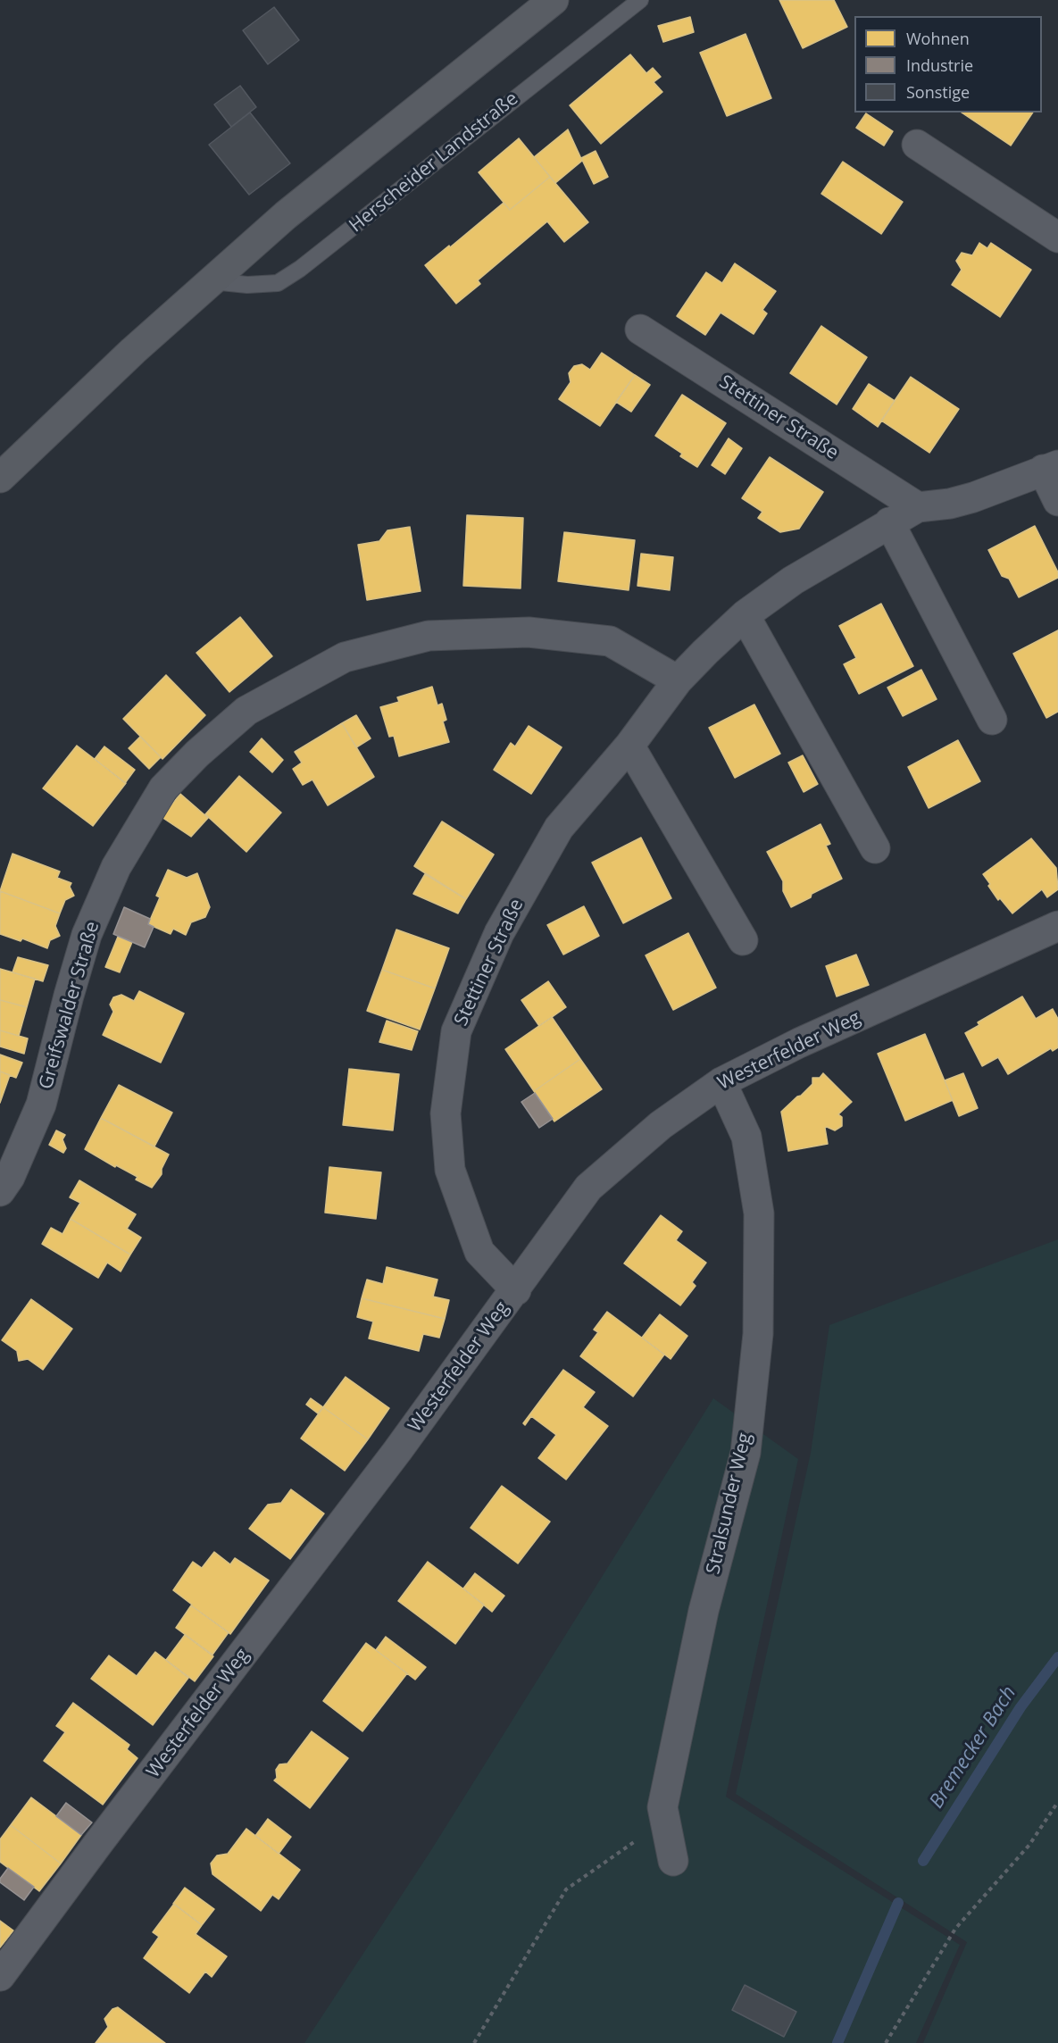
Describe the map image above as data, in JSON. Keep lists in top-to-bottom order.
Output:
{
  "streets": {
    "street": [
      "Stettiner Straße",
      "Greifswalder Straße",
      "Westerfelder Weg",
      "Stralsunder Weg"
    ],
    "lane": ["Herscheider Landstraße"]
  },
  "crossings": [
    ["Stettiner Straße", "Greifswalder Straße"],
    ["Stettiner Straße", "Westerfelder Weg"],
    ["Westerfelder Weg", "Stralsunder Weg"]
  ],
  "water": ["Bremecker Bach"],
  "legend": ["Wohnen", "Industrie", "Sonstige"]
}
